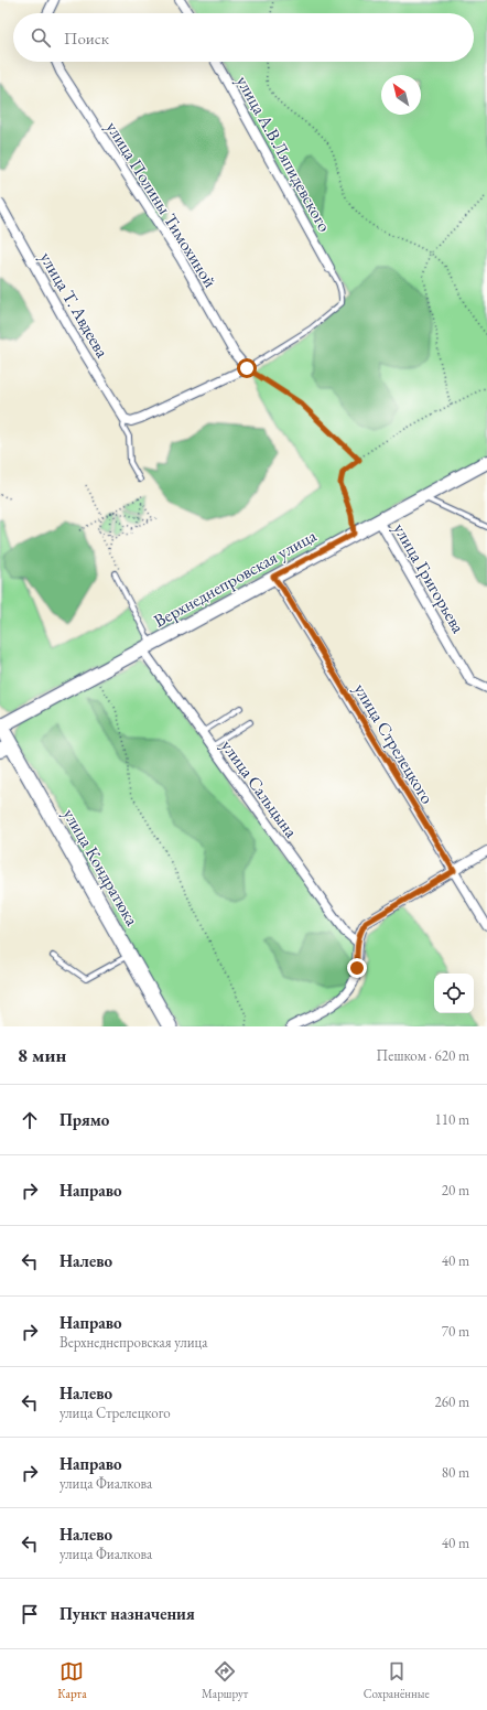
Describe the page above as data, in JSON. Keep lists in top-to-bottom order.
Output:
{
  "streets": {
    "main road": ["улица Кондратюка"],
    "street": [
      "улица А.В.Ляпидевского",
      "улица Полины Тимохиной",
      "улица Т. Авдеева",
      "Верхнеднепровская улица",
      "улица Григорьева",
      "улица Стрелецкого",
      "улица Сальцына"
    ]
  },
  "crossings": [
    ["Верхнеднепровская улица", "улица Григорьева"],
    ["Верхнеднепровская улица", "улица Стрелецкого"],
    ["Верхнеднепровская улица", "улица Сальцына"],
    ["Верхнеднепровская улица", "улица Кондратюка"]
  ],
  "north": "top left",
  "page": {
    "search": "Поиск",
    "heading": ["8 мин", "Пешком · 620 m"],
    "list": [
      ["Прямо", "110 m"],
      ["Направо", "20 m"],
      ["Налево", "40 m"],
      ["Направо", "Верхнеднепровская улица", "70 m"],
      ["Налево", "улица Стрелецкого", "260 m"],
      ["Направо", "улица Фиалкова", "80 m"],
      ["Налево", "улица Фиалкова", "40 m"],
      "Пункт назначения"
    ],
    "nav": ["Карта", "Маршрут", "Сохранённые"]
  }
}
